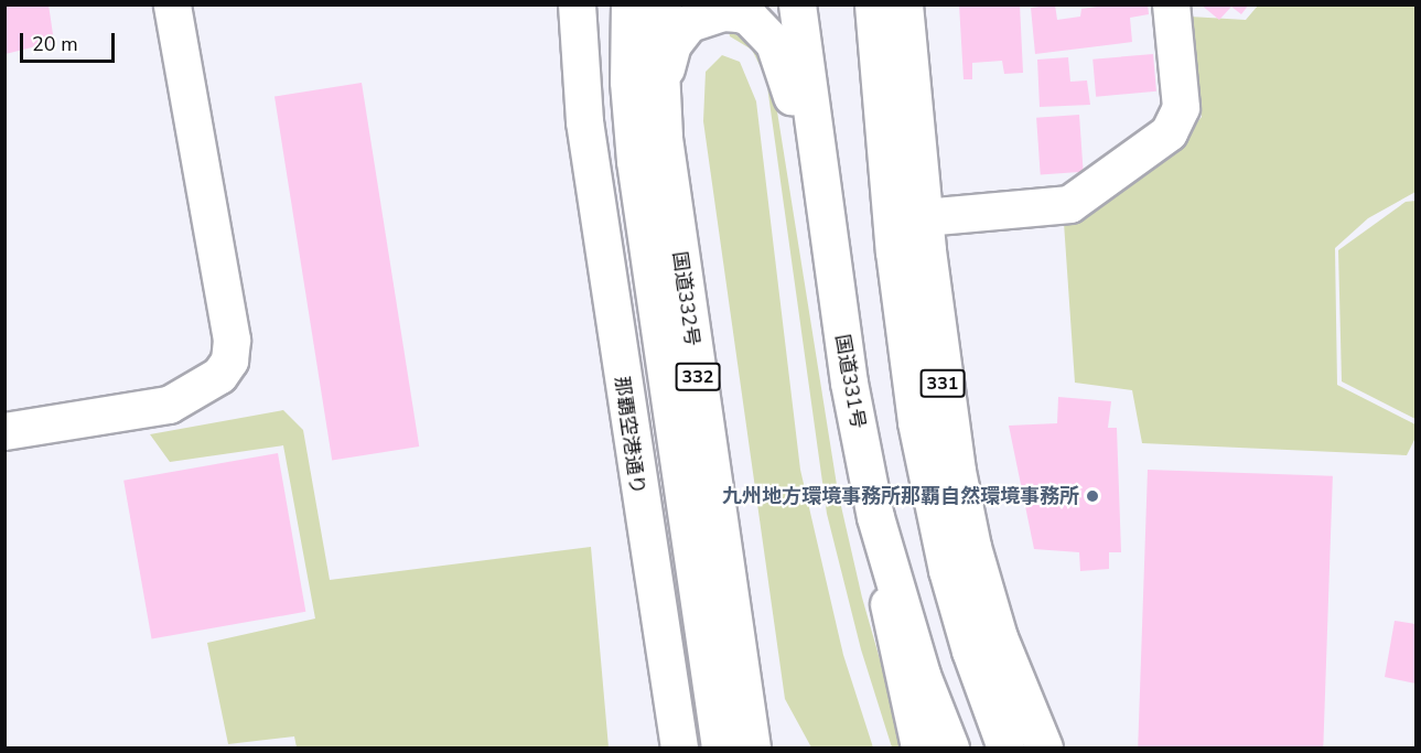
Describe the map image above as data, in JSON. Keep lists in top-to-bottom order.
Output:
{
  "streets": {
    "main road": [
      "国道332号",
      "332",
      "国道331号",
      "331",
      "那覇空港通り"
    ]
  },
  "places": ["九州地方環境事務所那覇自然環境事務所"],
  "scale_bar": "20 m"
}
